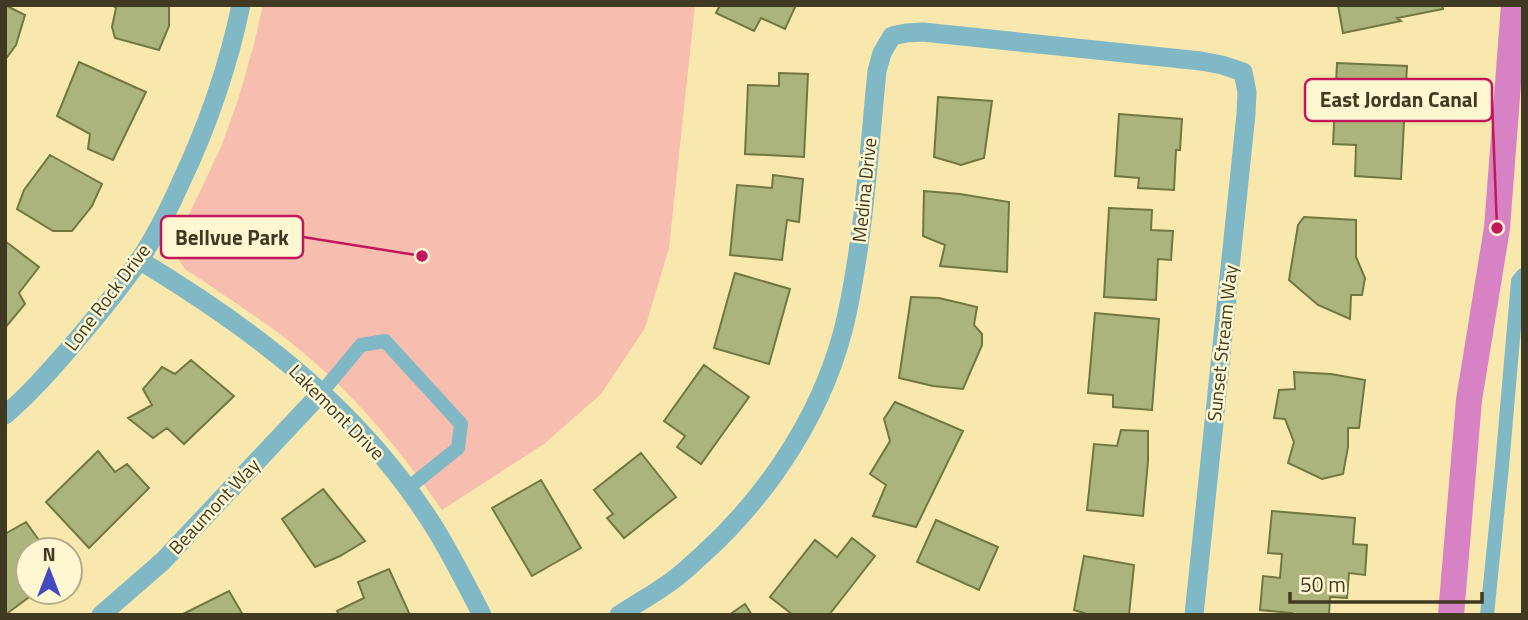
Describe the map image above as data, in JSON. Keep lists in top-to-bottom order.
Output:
{
  "streets": {
    "street": [
      "Medina Drive",
      "Lone Rock Drive",
      "Sunset Stream Way",
      "Lakemont Drive",
      "Beaumont Way"
    ]
  },
  "crossings": [
    ["Medina Drive", "Sunset Stream Way"],
    ["Lone Rock Drive", "Lakemont Drive"],
    ["Lakemont Drive", "Beaumont Way"]
  ],
  "places": ["East Jordan Canal", "Bellvue Park"],
  "scale_bar": "50 m",
  "north": "top"
}
